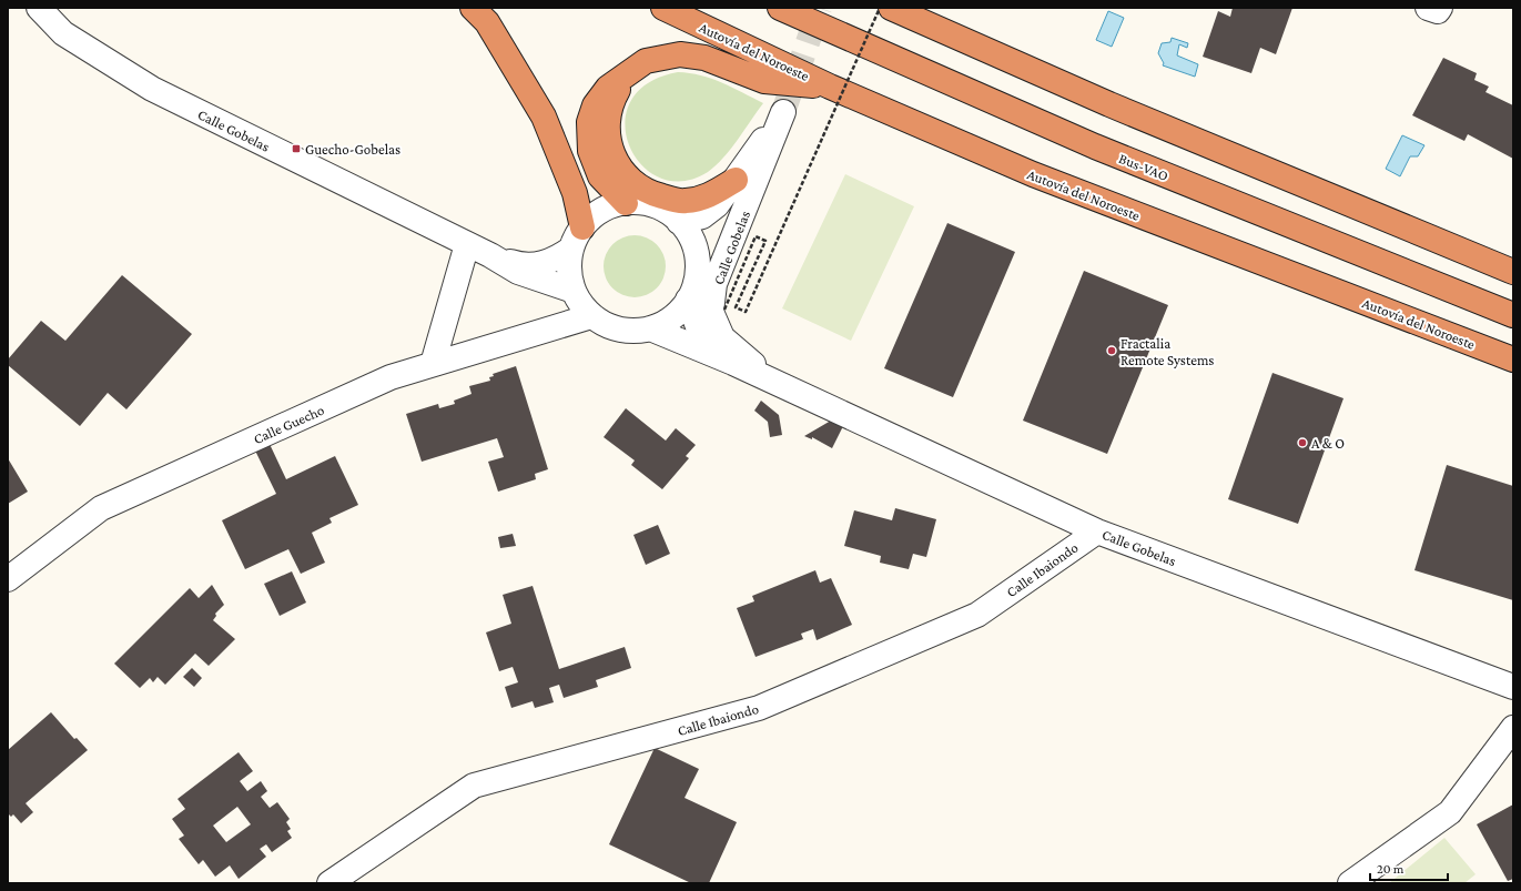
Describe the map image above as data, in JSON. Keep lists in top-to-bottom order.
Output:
{
  "streets": {
    "highway": ["Autovía del Noroeste", "Bus-VAO"],
    "street": ["Calle Gobelas", "Calle Guecho", "Calle Ibaiondo"]
  },
  "crossings": [
    ["Calle Gobelas", "Calle Guecho"],
    ["Calle Gobelas", "Calle Ibaiondo"]
  ],
  "places": {
    "transit": ["Guecho-Gobelas"],
    "other": ["Fractalia Remote Systems", "A & O"]
  },
  "scale_bar": "20 m"
}
